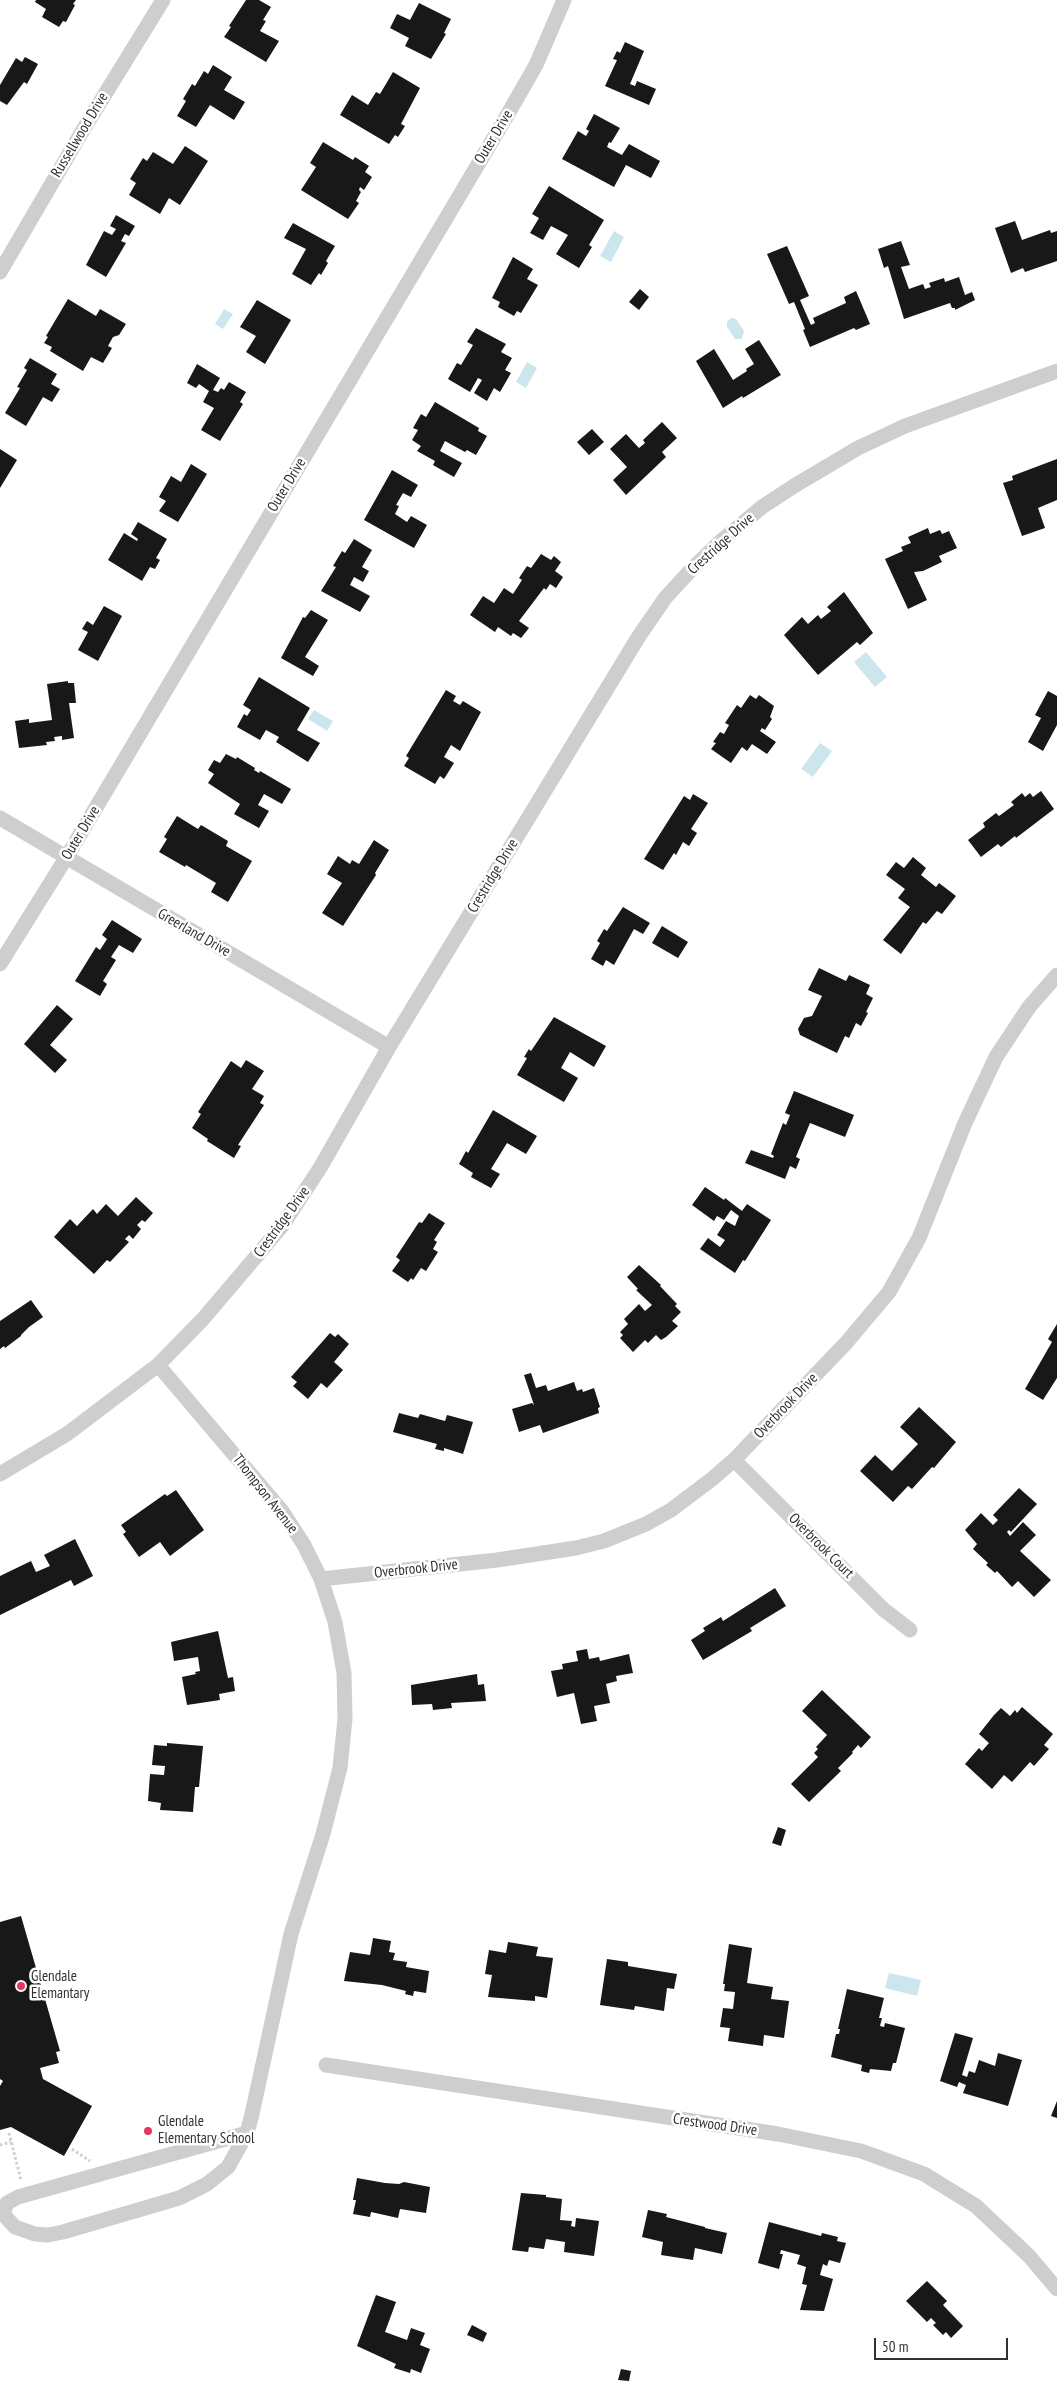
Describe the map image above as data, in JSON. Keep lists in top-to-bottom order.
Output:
{
  "streets": {
    "street": [
      "Russellwood Drive",
      "Outer Drive",
      "Crestridge Drive",
      "Greerland Drive",
      "Overbrook Drive",
      "Thompson Avenue",
      "Overbrook Court",
      "Crestwood Drive"
    ]
  },
  "crossings": [
    ["Outer Drive", "Greerland Drive"],
    ["Crestridge Drive", "Greerland Drive"],
    ["Crestridge Drive", "Thompson Avenue"],
    ["Overbrook Drive", "Thompson Avenue"],
    ["Overbrook Drive", "Overbrook Court"]
  ],
  "places": ["Glendale Elemantary", "Glendale Elementary School"],
  "scale_bar": "50 m"
}
